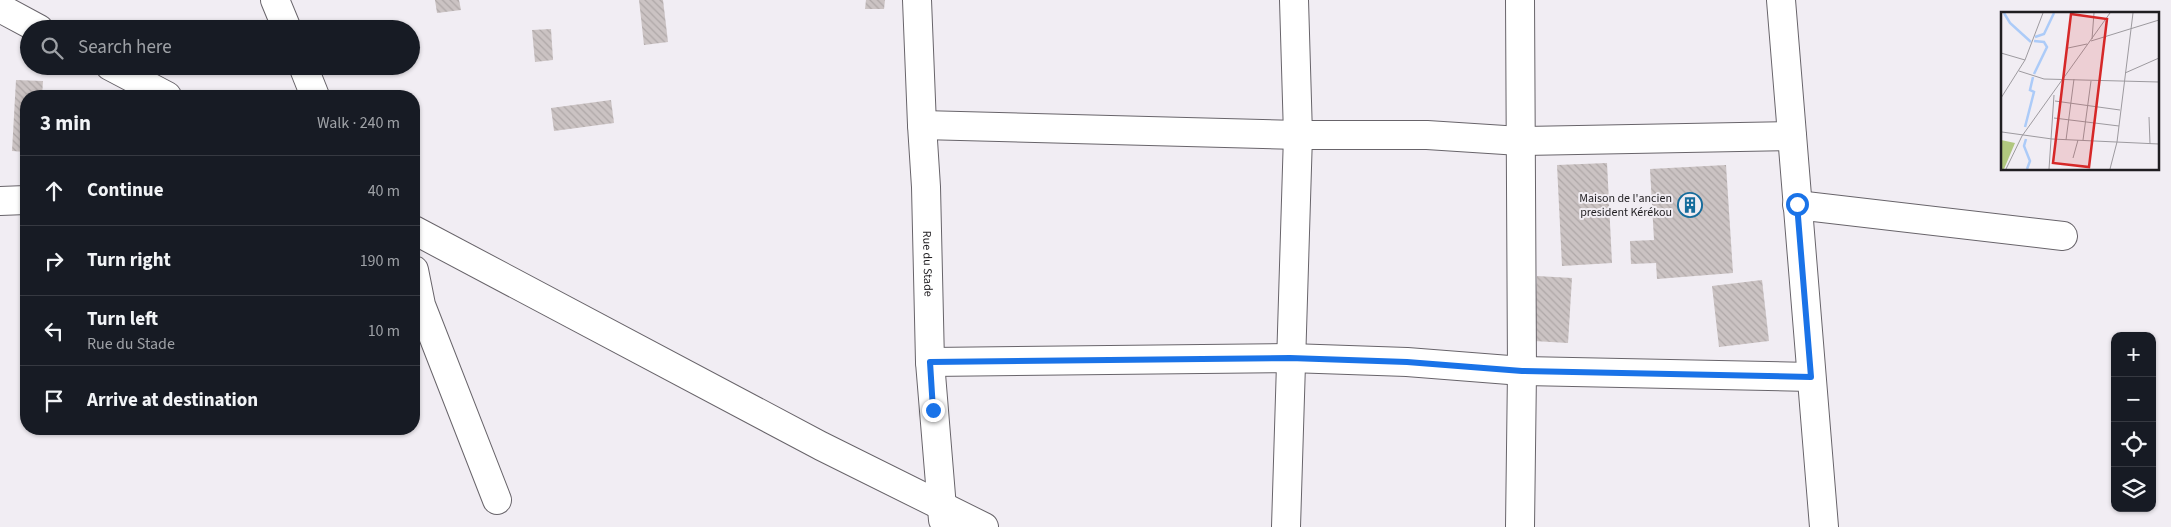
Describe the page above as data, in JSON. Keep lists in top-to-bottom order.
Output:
{
  "streets": {
    "street": ["Rue du Stade"]
  },
  "places": {
    "building": ["Maison de l'ancien president Kérékou"]
  },
  "page": {
    "search": "Search here",
    "heading": ["3 min", "Walk · 240 m"],
    "list": [
      ["Continue", "40 m"],
      ["Turn right", "190 m"],
      ["Turn left", "Rue du Stade", "10 m"],
      "Arrive at destination"
    ],
    "map_buttons": ["+", "−"]
  }
}
